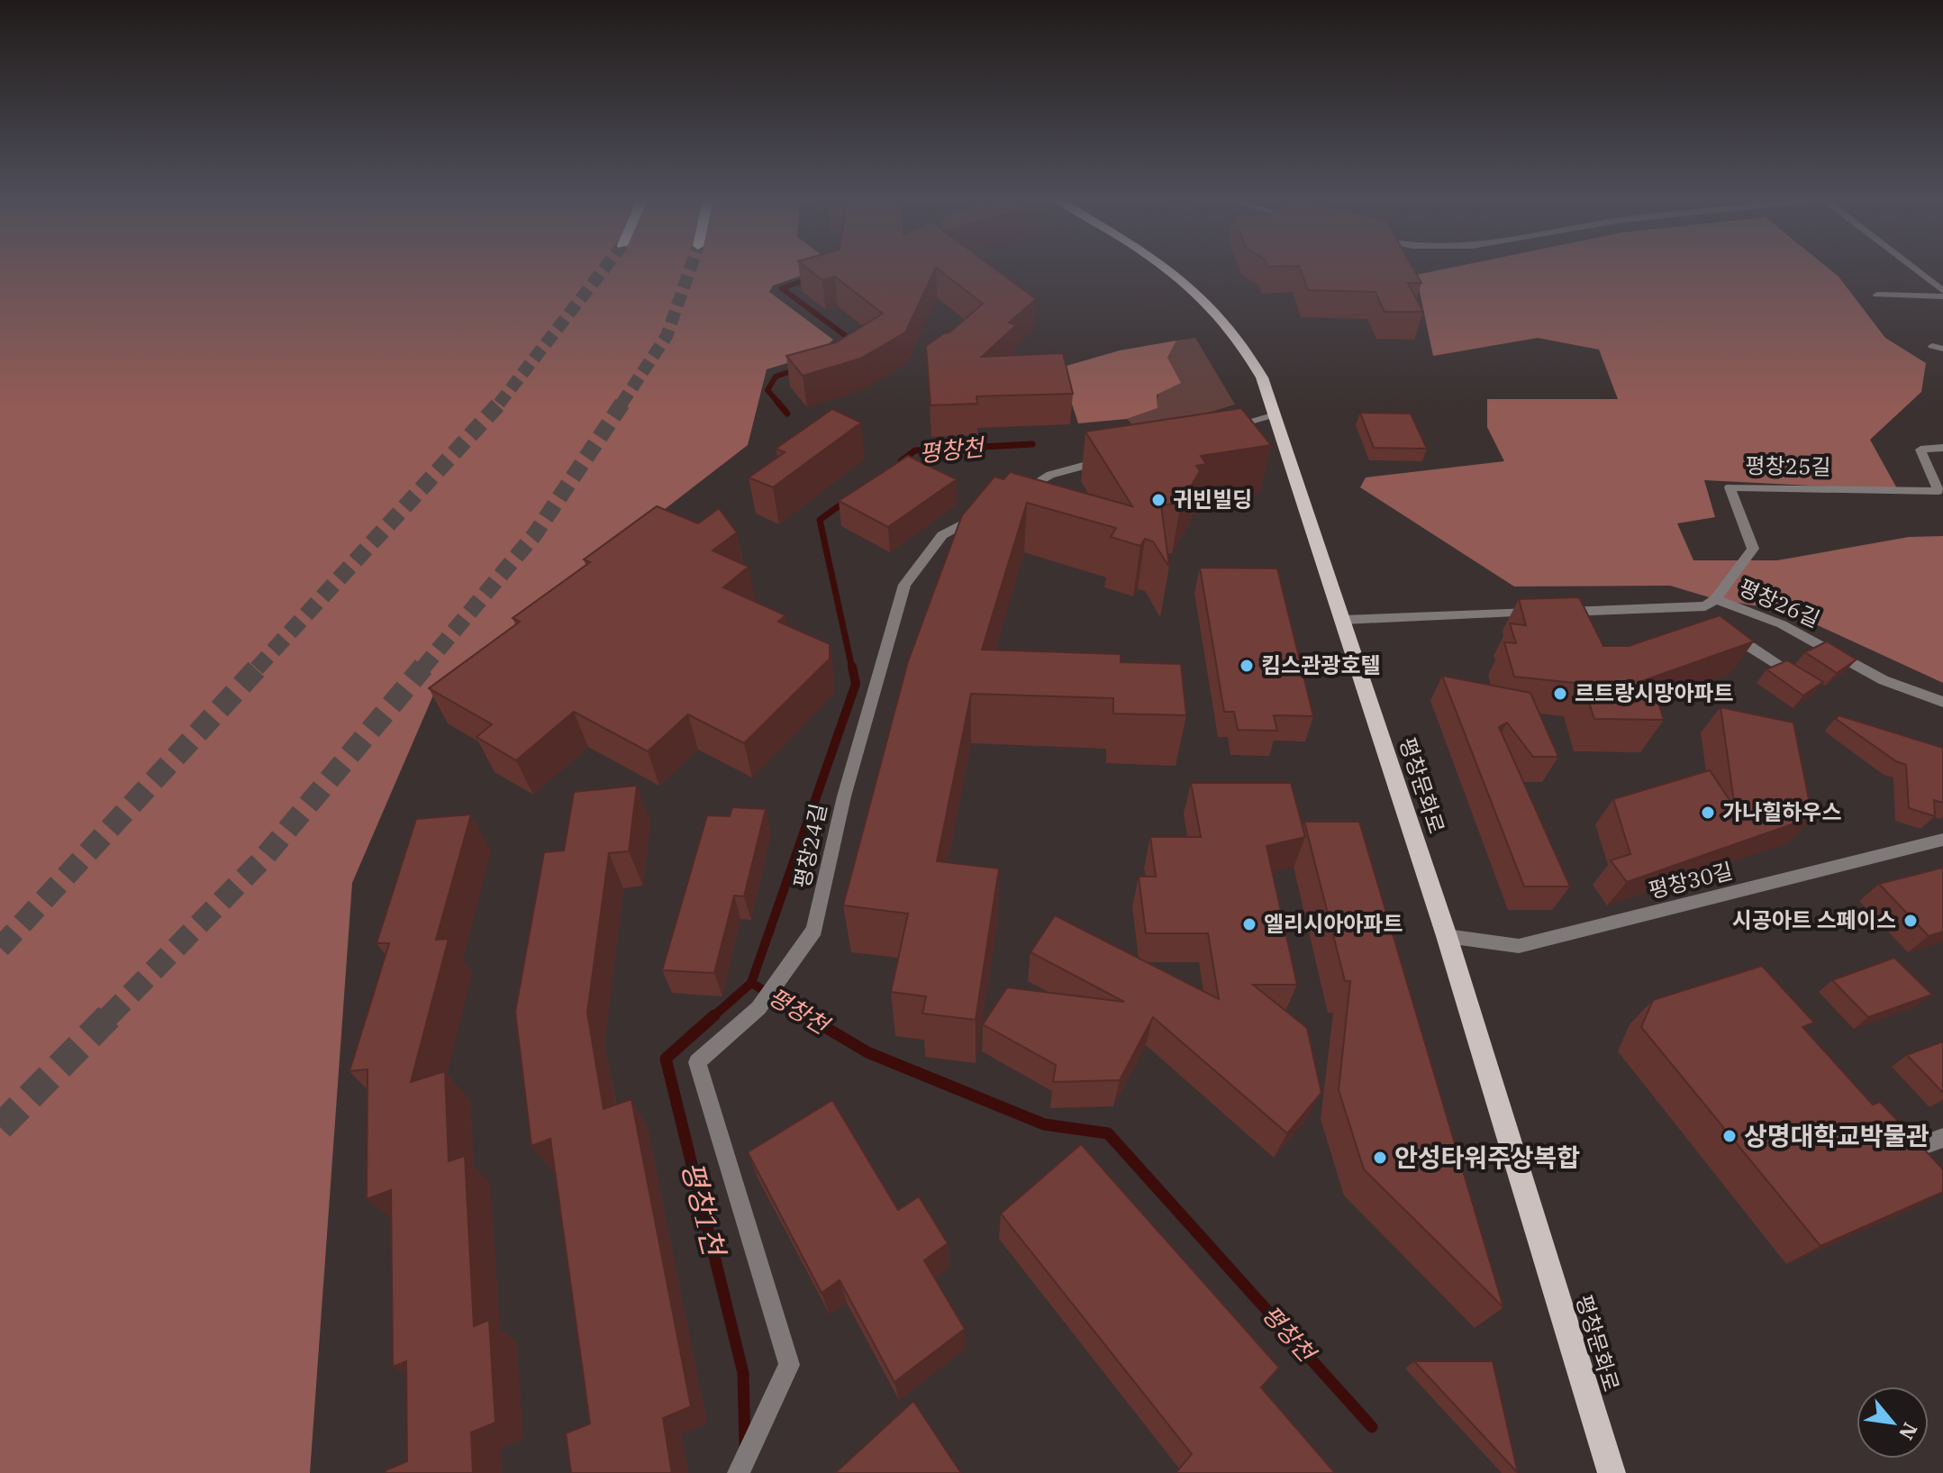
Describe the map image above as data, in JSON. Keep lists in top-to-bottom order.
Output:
{
  "streets": {
    "main road": ["평창문화로"],
    "street": [
      "평창25길",
      "평창26길",
      "평창24길",
      "평창30길"
    ]
  },
  "crossings": [
    ["평창25길", "평창26길"],
    ["평창문화로", "평창30길"]
  ],
  "water": ["평창천", "평창1천"],
  "places": [
    "귀빈빌딩",
    "킴스관광호텔",
    "르트랑시망아파트",
    "가나힐하우스",
    "시공아트 스페이스",
    "엘리시아아파트",
    "상명대학교박물관",
    "안성타워주상복합"
  ],
  "north": "bottom right"
}
